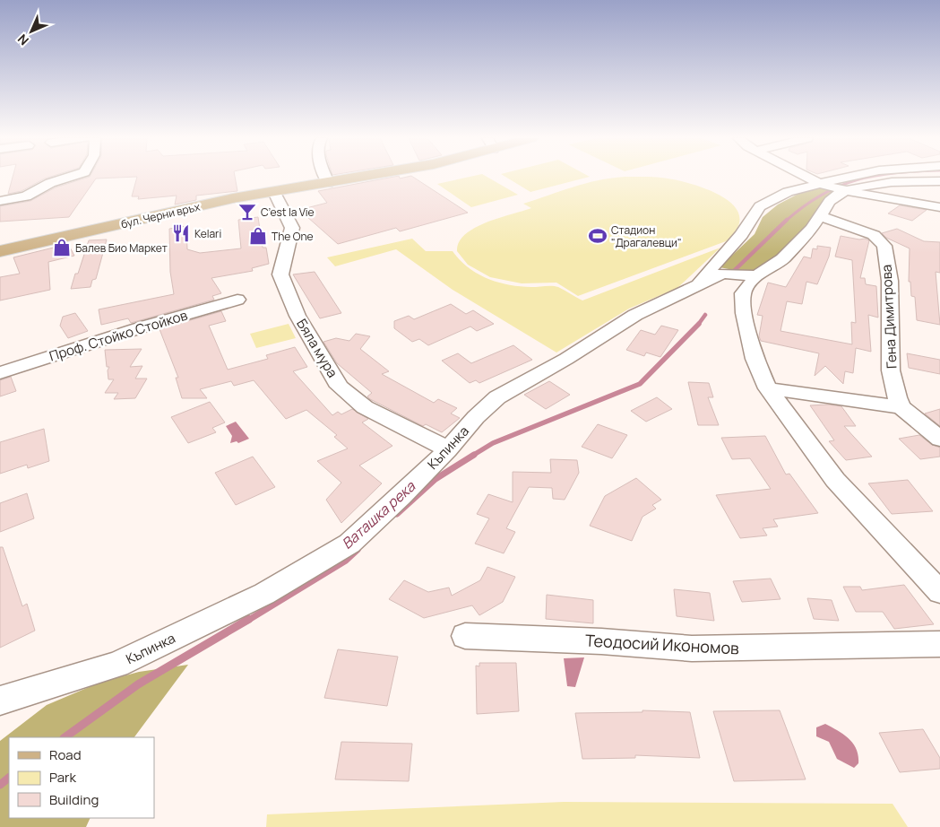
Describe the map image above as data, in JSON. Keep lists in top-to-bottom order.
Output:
{
  "streets": {
    "main road": ["бул. Черни връх"],
    "street": [
      "Гена Димитрова",
      "Проф. Стойко Стойков",
      "Бяла мура",
      "Къпинка",
      "Теодосий Икономов"
    ]
  },
  "crossings": [
    ["бул. Черни връх", "Бяла мура"],
    ["Бяла мура", "Къпинка"]
  ],
  "water": ["Ваташка река"],
  "places": {
    "bar": ["C’est la Vie"],
    "restaurant": ["Kelari"],
    "shop": ["The One", "Балев Био Маркет"],
    "sports": ["Стадион \"Драгалевци\""]
  },
  "legend": ["Road", "Park", "Building"],
  "north": "bottom left"
}
